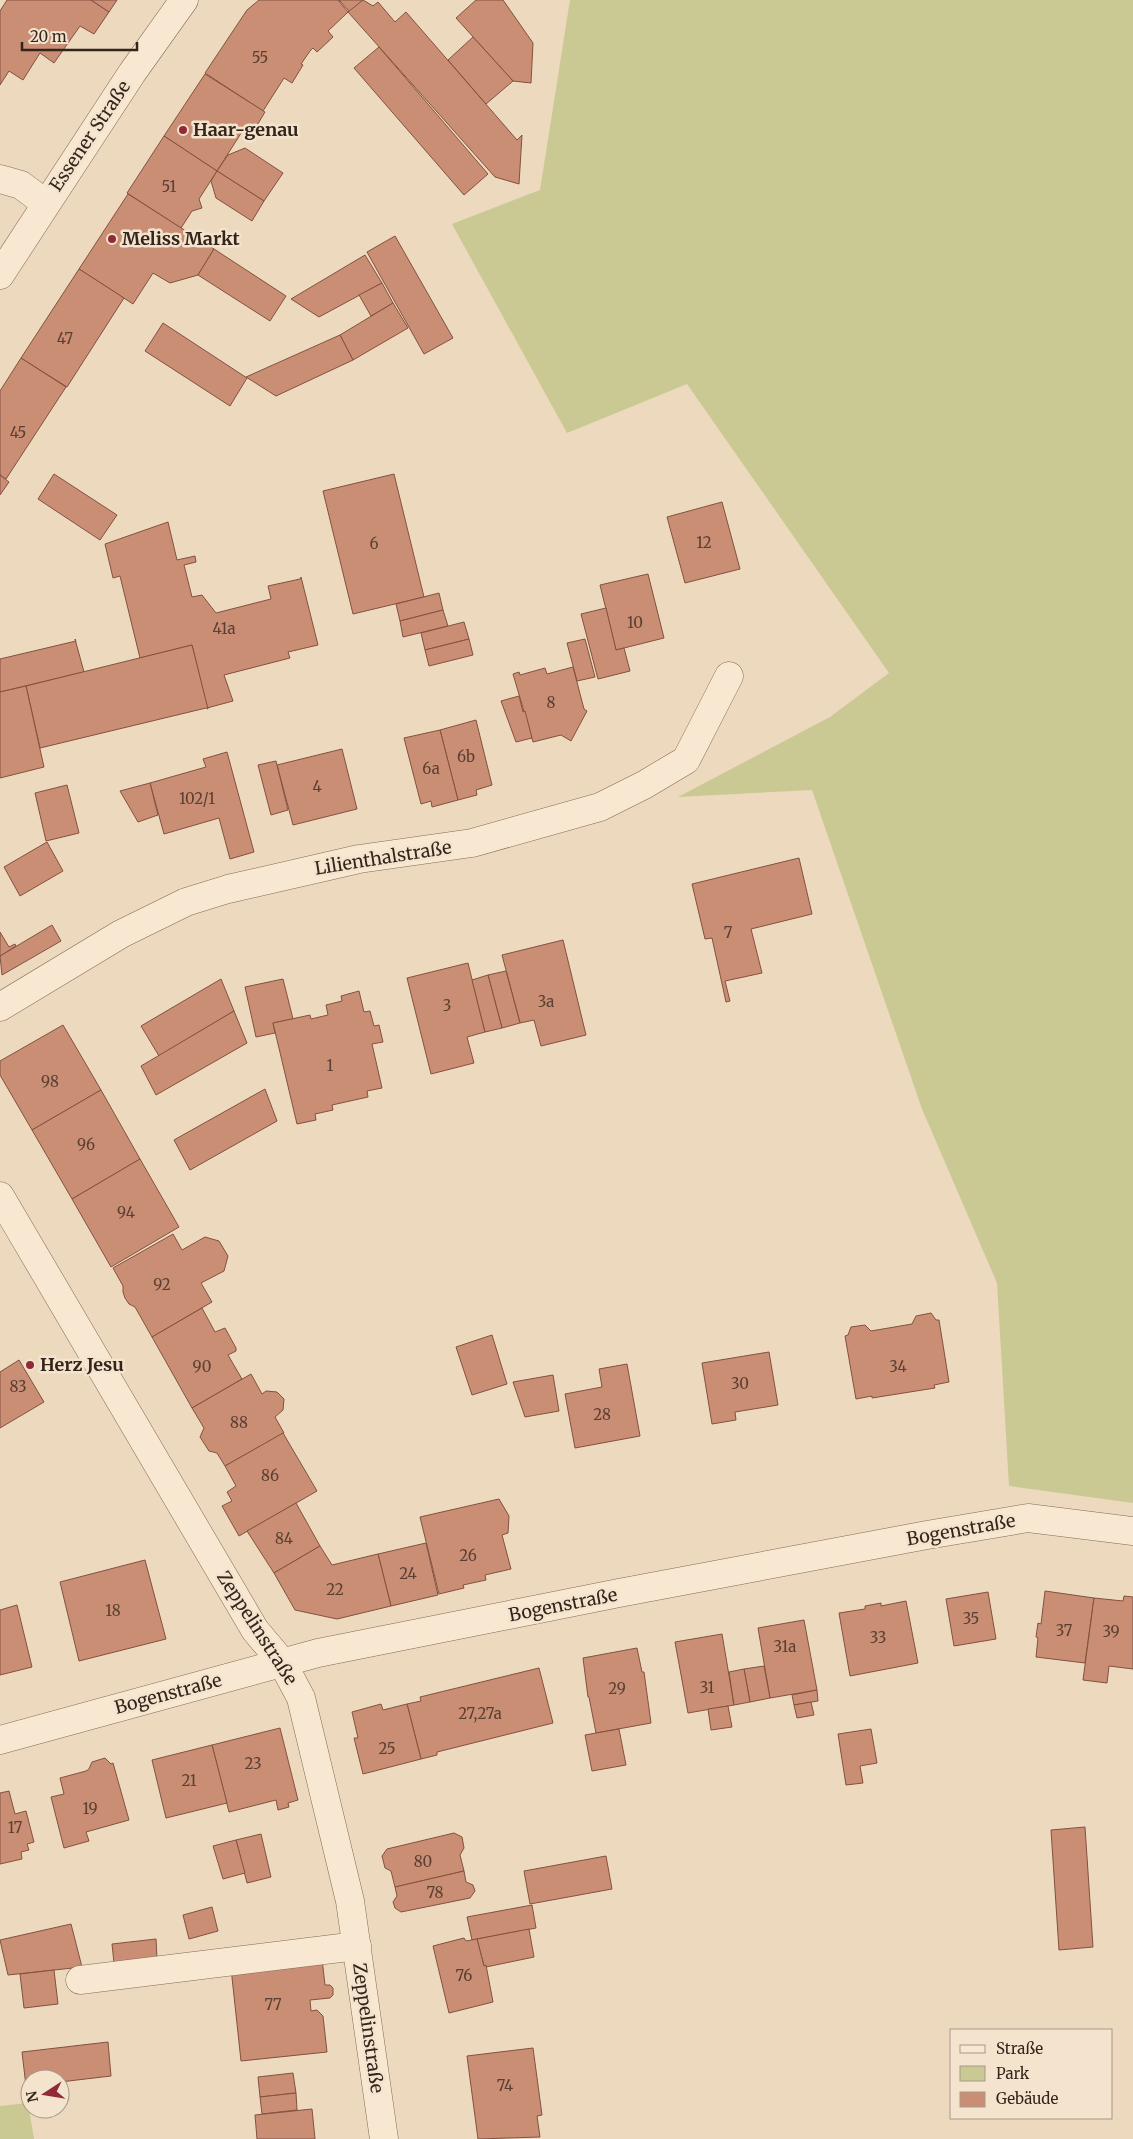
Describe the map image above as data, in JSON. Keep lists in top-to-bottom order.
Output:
{
  "streets": {
    "street": [
      "Essener Straße",
      "Lilienthalstraße",
      "Bogenstraße",
      "Zeppelinstraße"
    ]
  },
  "crossings": [
    ["Bogenstraße", "Zeppelinstraße"]
  ],
  "places": ["Haar-genau", "Meliss Markt", "Herz Jesu"],
  "house_numbers": [
    "55",
    "51",
    "47",
    "45",
    "12",
    "6",
    "10",
    "41a",
    "8",
    "6b",
    "6a",
    "4",
    "102/1",
    "7",
    "3a",
    "3",
    "1",
    "98",
    "96",
    "94",
    "92",
    "90",
    "34",
    "30",
    "83",
    "28",
    "88",
    "86",
    "84",
    "26",
    "24",
    "22",
    "18",
    "35",
    "37",
    "39",
    "33",
    "31a",
    "31",
    "29",
    "27,27a",
    "25",
    "23",
    "21",
    "19",
    "17",
    "80",
    "78",
    "76",
    "77",
    "74"
  ],
  "legend": ["Straße", "Park", "Gebäude"],
  "scale_bar": "20 m",
  "north": "left"
}
